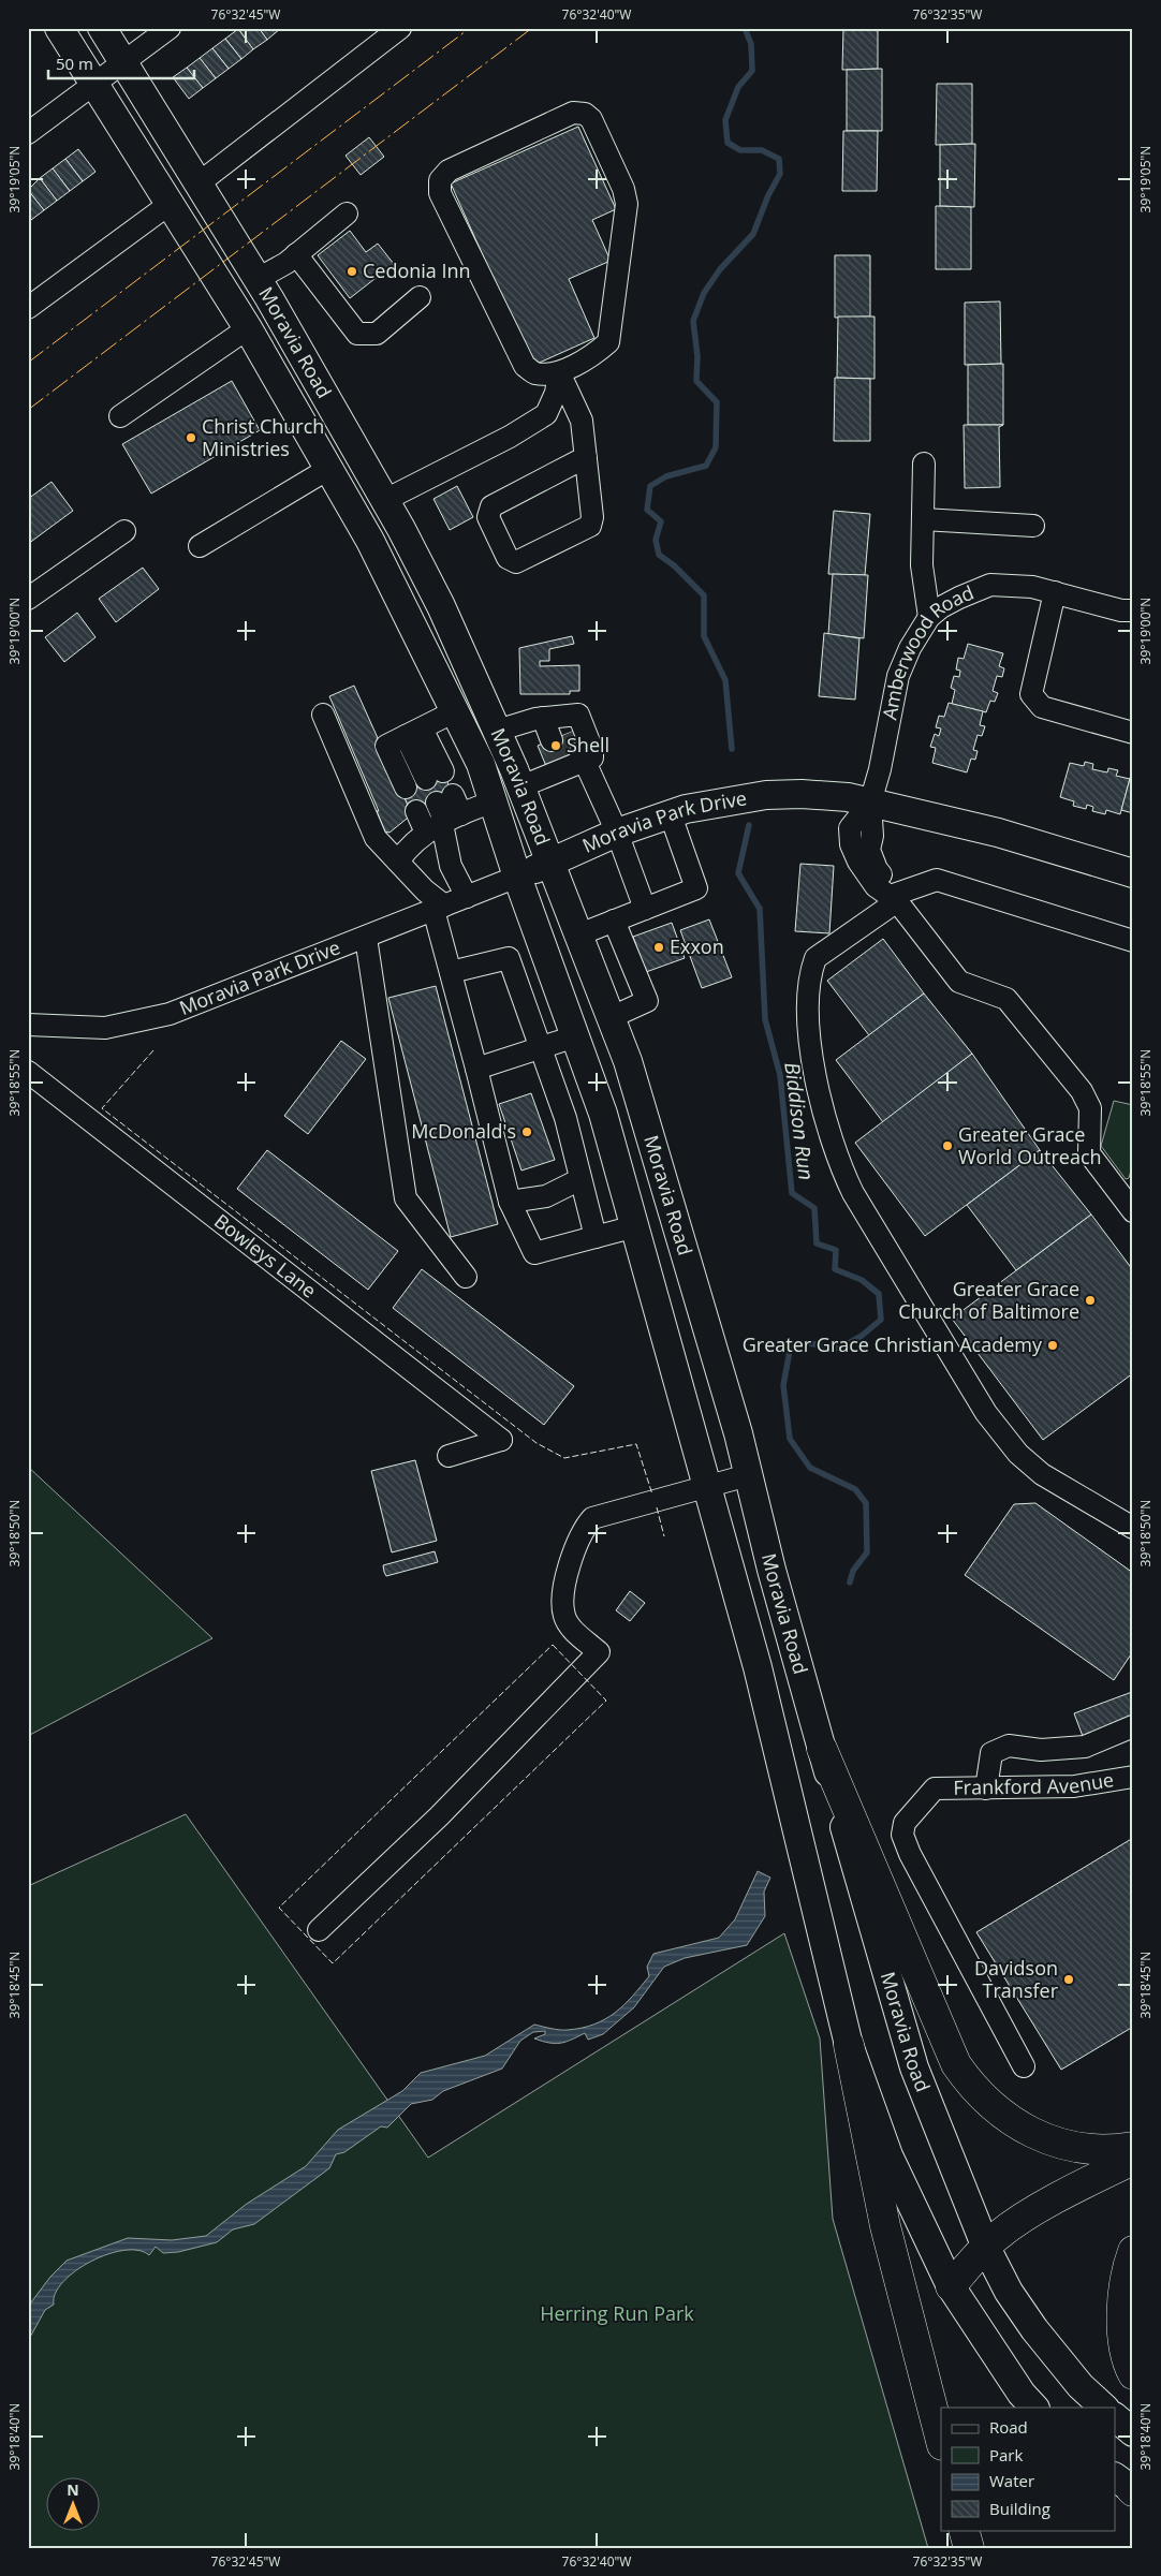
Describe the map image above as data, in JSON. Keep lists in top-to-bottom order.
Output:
{
  "streets": {
    "main road": ["Moravia Road", "Moravia Park Drive"],
    "street": ["Amberwood Road", "Bowleys Lane", "Frankford Avenue"]
  },
  "crossings": [
    ["Moravia Road", "Moravia Park Drive"],
    ["Amberwood Road", "Moravia Park Drive"]
  ],
  "water": ["Biddison Run"],
  "parks": ["Herring Run Park"],
  "places": [
    "Cedonia Inn",
    "Christ Church Ministries",
    "Shell",
    "Exxon",
    "McDonald's",
    "Greater Grace World Outreach",
    "Greater Grace Church of Baltimore",
    "Greater Grace Christian Academy",
    "Davidson Transfer"
  ],
  "legend": [
    "Road",
    "Park",
    "Water",
    "Building"
  ],
  "scale_bar": "50 m",
  "north": "top",
  "coordinates": [
    "76°32'45\"W",
    "76°32'40\"W",
    "76°32'35\"W",
    "39°19'05\"N",
    "39°19'00\"N",
    "39°18'55\"N",
    "39°18'50\"N",
    "39°18'45\"N",
    "39°18'40\"N"
  ]
}
